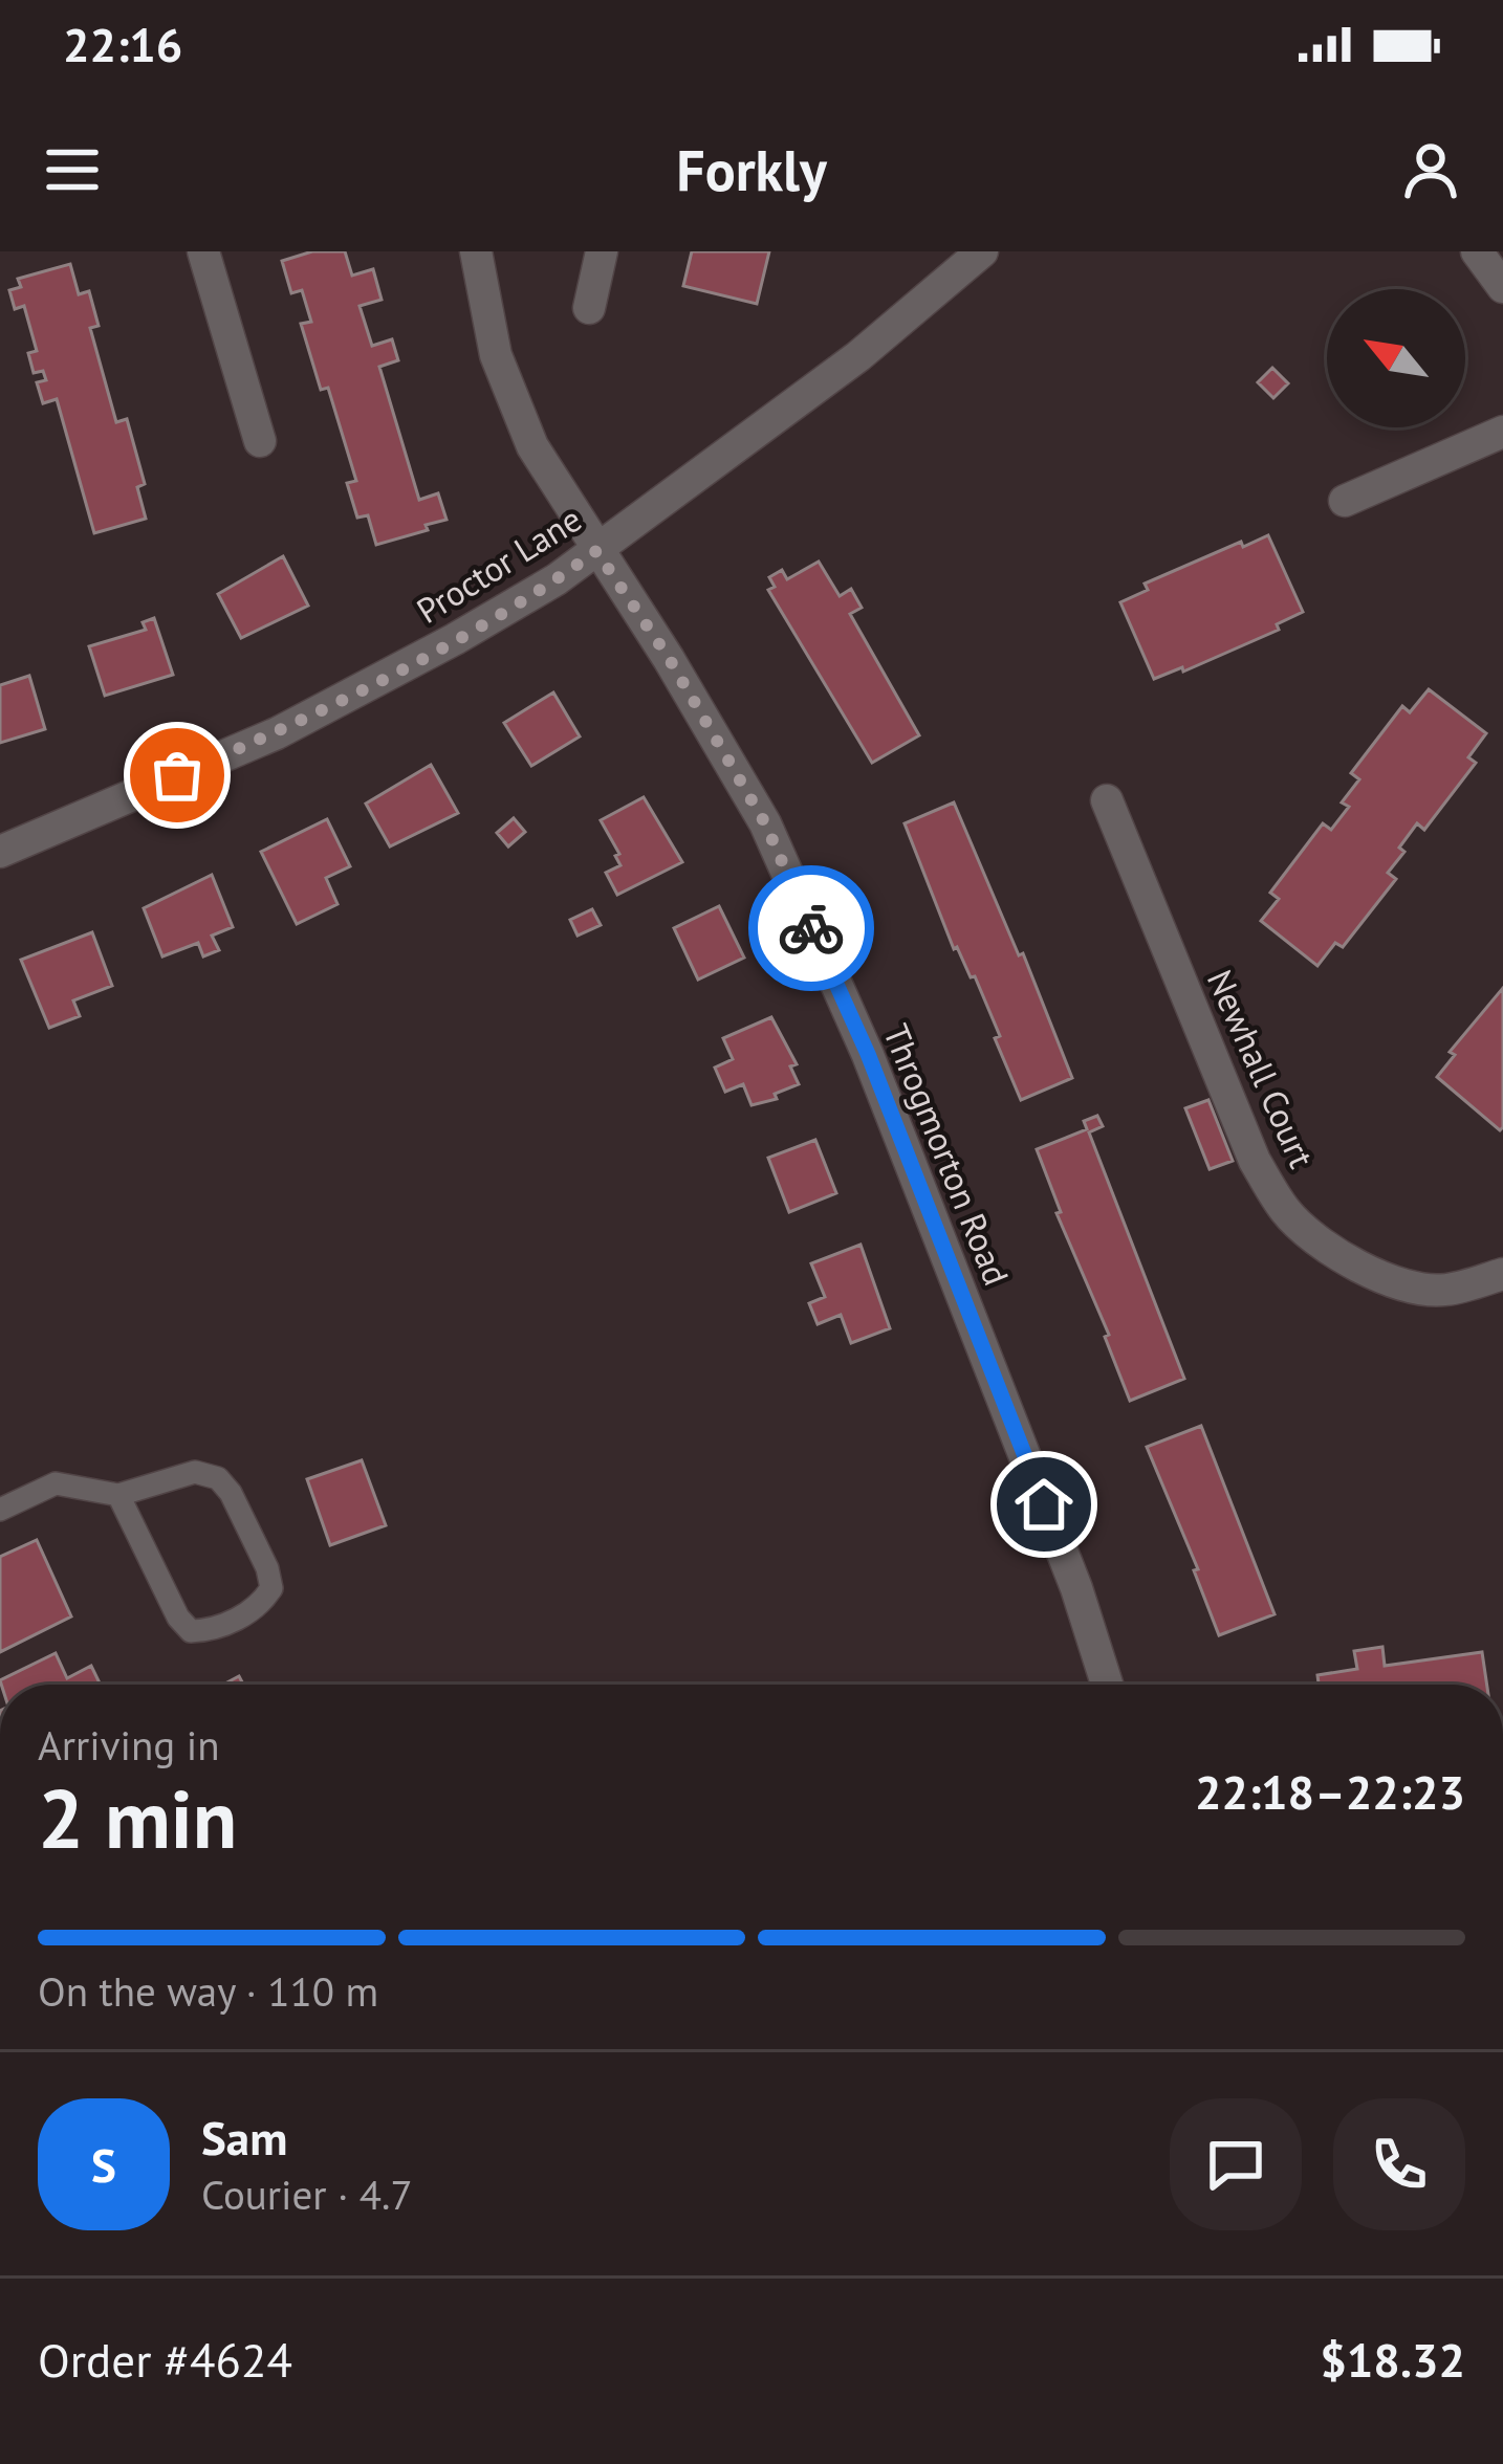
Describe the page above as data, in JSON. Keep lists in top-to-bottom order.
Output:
{
  "streets": {
    "street": ["Proctor Lane", "Newhall Court", "Throgmorton Road"]
  },
  "crossings": [
    ["Proctor Lane", "Throgmorton Road"]
  ],
  "north": "top left",
  "page": {
    "status": "22:16",
    "header": "Forkly",
    "heading": ["2 min", "Arriving in", "22:18–22:23"],
    "panel": [
      "Sam",
      "Courier · 4.7",
      "Order #4624",
      "$18.32"
    ],
    "bar": "On the way · 110 m",
    "round": "S"
  }
}
